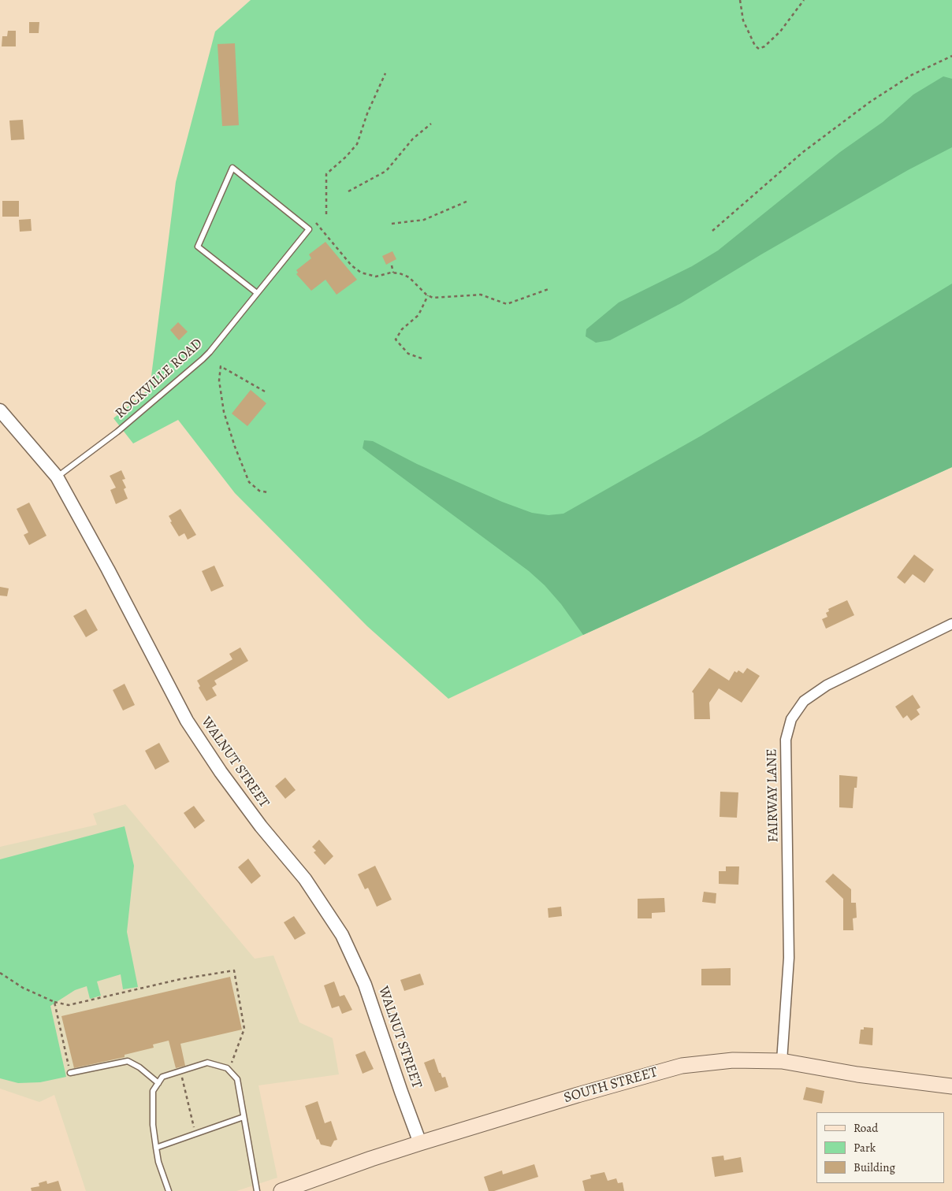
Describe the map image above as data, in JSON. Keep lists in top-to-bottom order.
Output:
{
  "streets": {
    "main road": ["SOUTH STREET"],
    "street": ["WALNUT STREET", "FAIRWAY LANE"],
    "lane": ["ROCKVILLE ROAD"]
  },
  "crossings": [
    ["ROCKVILLE ROAD", "WALNUT STREET"],
    ["WALNUT STREET", "SOUTH STREET"],
    ["FAIRWAY LANE", "SOUTH STREET"]
  ],
  "legend": ["Road", "Park", "Building"]
}
